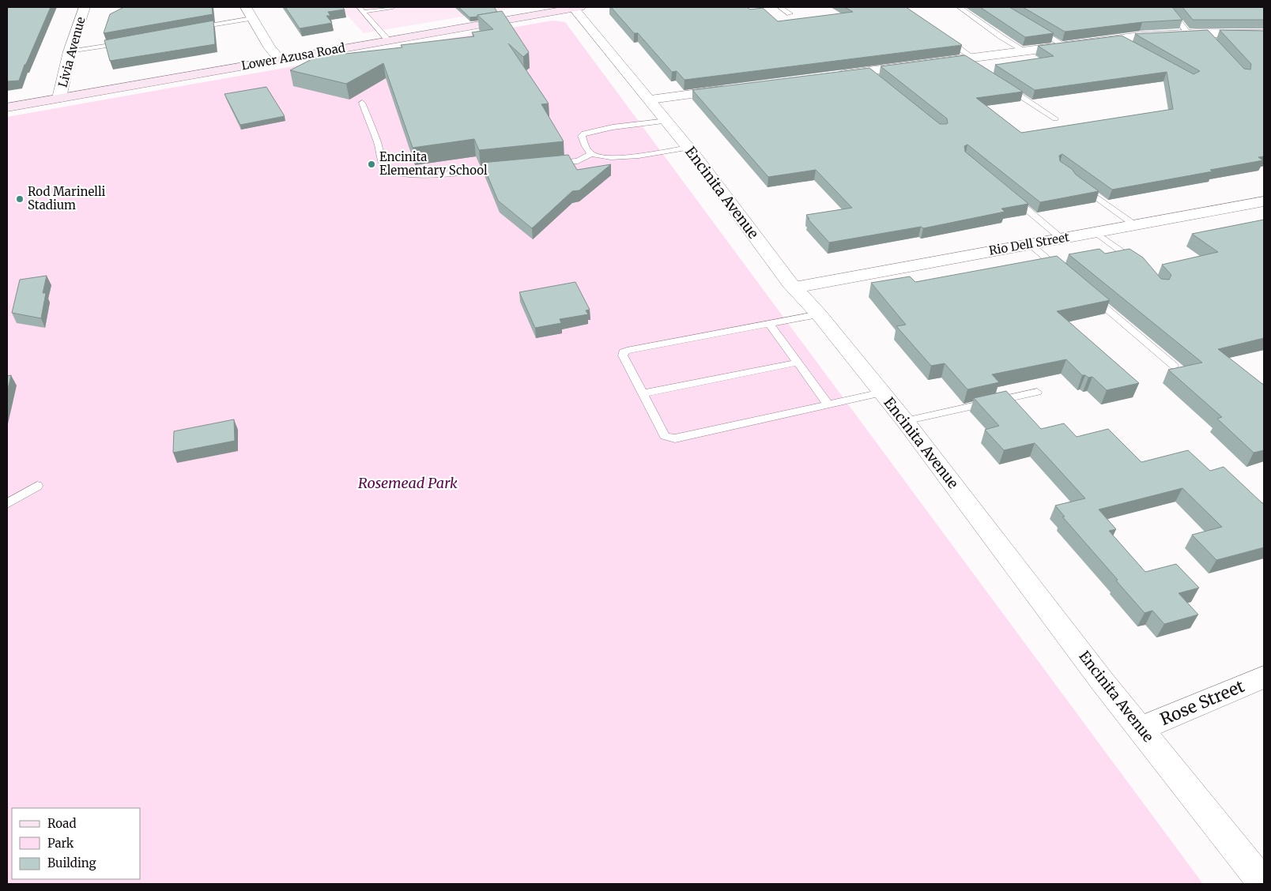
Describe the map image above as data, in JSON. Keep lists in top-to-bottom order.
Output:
{
  "streets": {
    "main road": ["Lower Azusa Road"],
    "street": [
      "Livia Avenue",
      "Encinita Avenue",
      "Rio Dell Street",
      "Rose Street"
    ]
  },
  "crossings": [
    ["Livia Avenue", "Lower Azusa Road"],
    ["Lower Azusa Road", "Encinita Avenue"],
    ["Encinita Avenue", "Rio Dell Street"],
    ["Encinita Avenue", "Rose Street"]
  ],
  "parks": ["Rosemead Park"],
  "places": ["Encinita Elementary School", "Rod Marinelli Stadium"],
  "legend": ["Road", "Park", "Building"]
}
